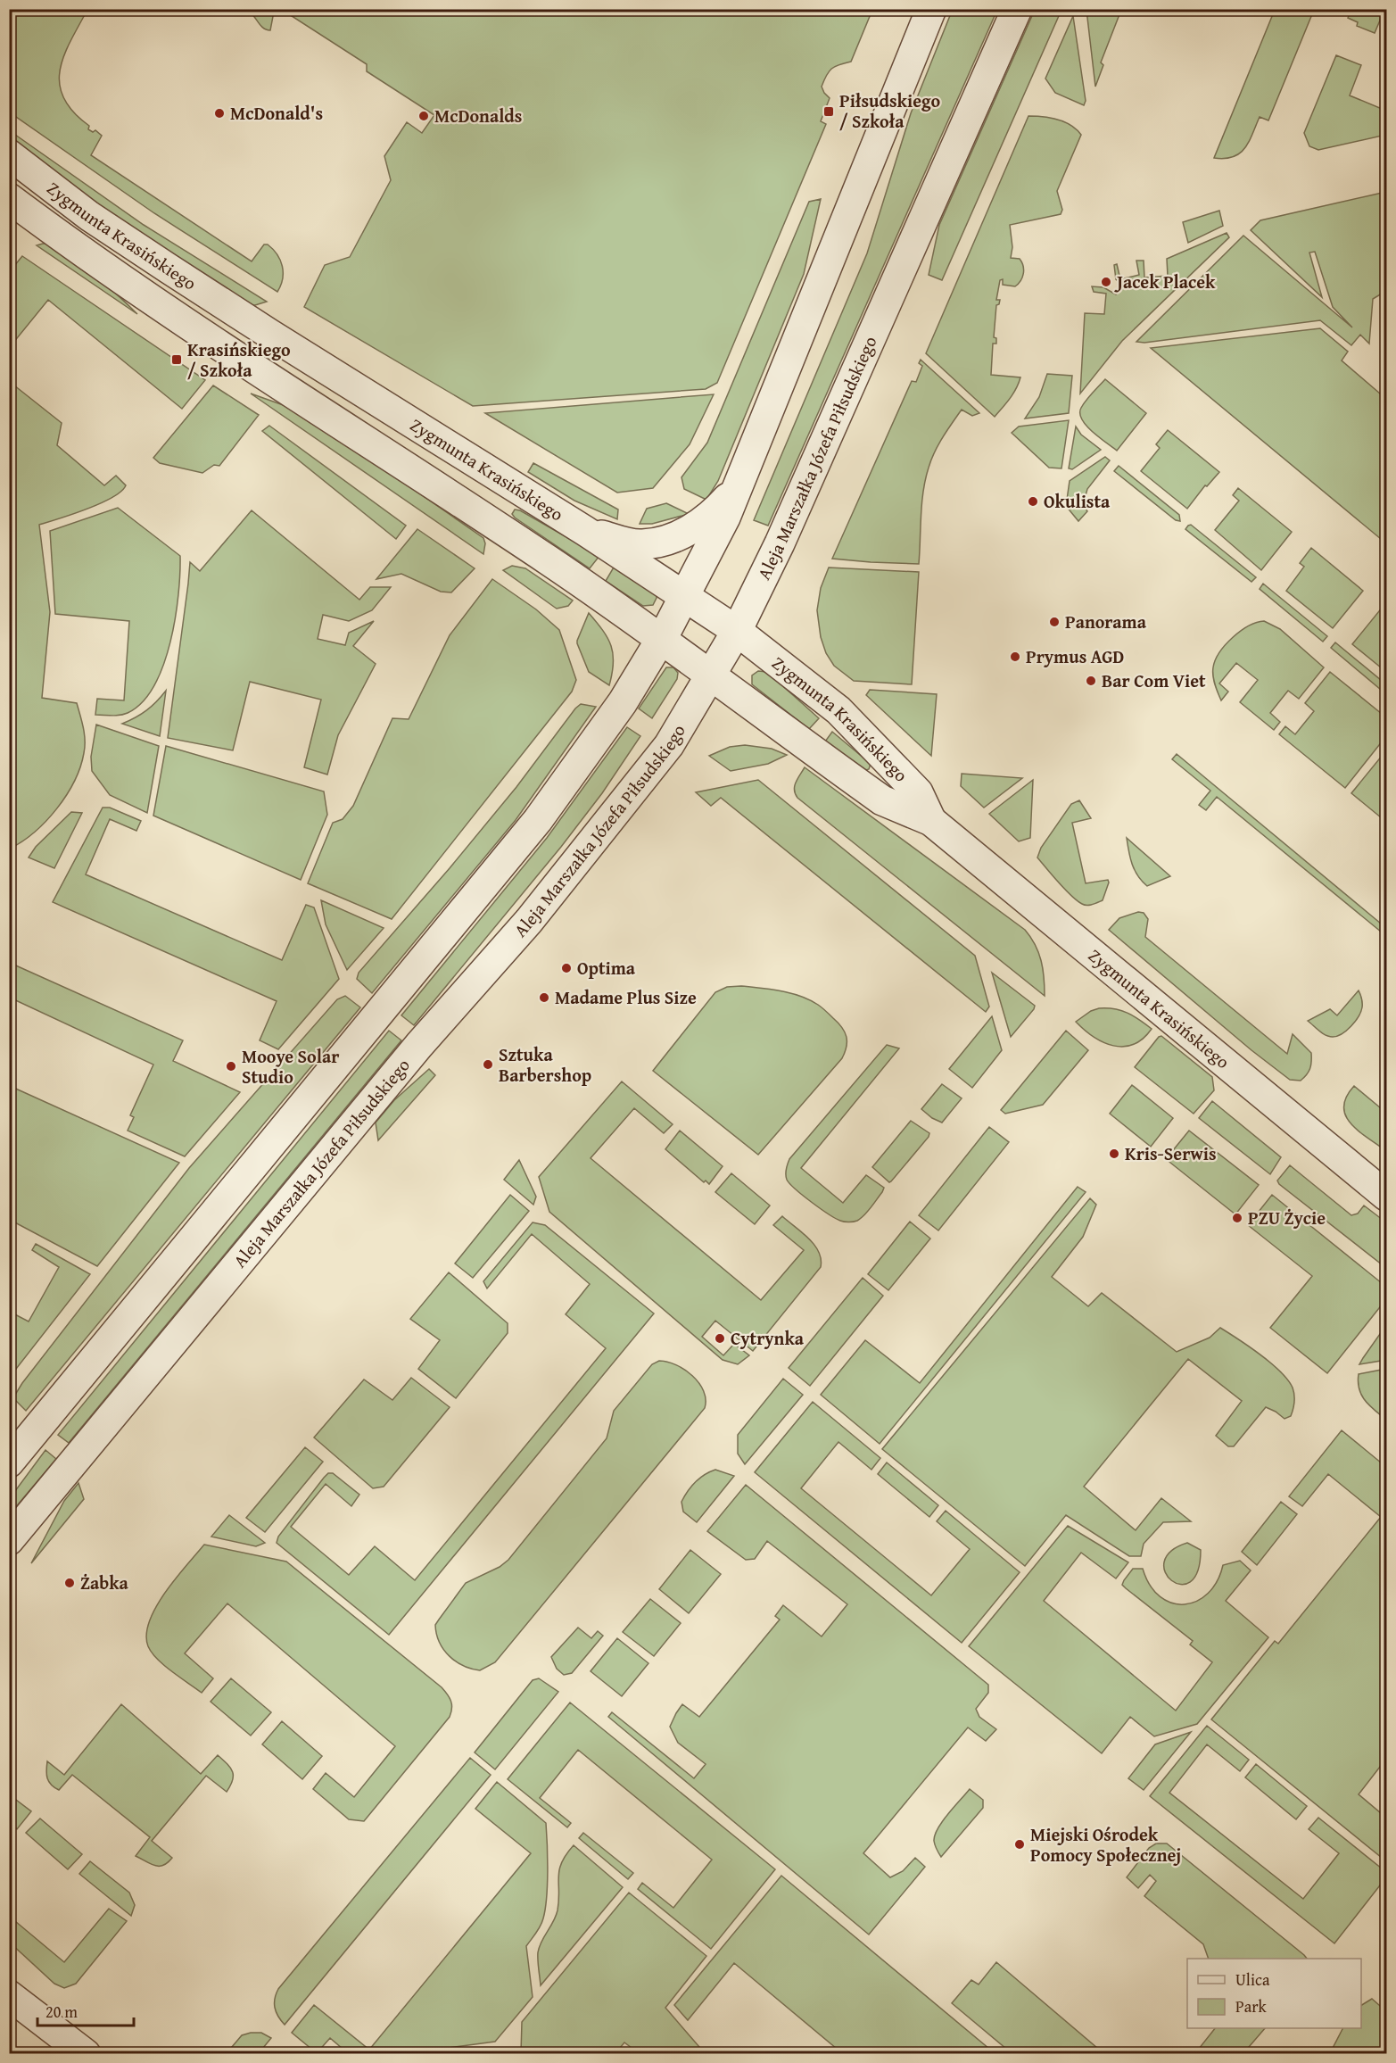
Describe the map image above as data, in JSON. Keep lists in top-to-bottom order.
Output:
{
  "streets": {
    "street": ["Zygmunta Krasińskiego", "Aleja Marszałka Józefa Piłsudskiego"]
  },
  "crossings": [
    ["Zygmunta Krasińskiego", "Aleja Marszałka Józefa Piłsudskiego"]
  ],
  "places": {
    "transit": ["Piłsudskiego / Szkoła", "Krasińskiego / Szkoła"],
    "other": [
      "McDonald's",
      "McDonalds",
      "Jacek Placek",
      "Okulista",
      "Panorama",
      "Prymus AGD",
      "Bar Com Viet",
      "Optima",
      "Madame Plus Size",
      "Sztuka Barbershop",
      "Mooye Solar Studio",
      "Kris-Serwis",
      "PZU Życie",
      "Cytrynka",
      "Żabka",
      "Miejski Ośrodek Pomocy Społecznej"
    ]
  },
  "legend": ["Ulica", "Park"],
  "scale_bar": "20 m"
}
